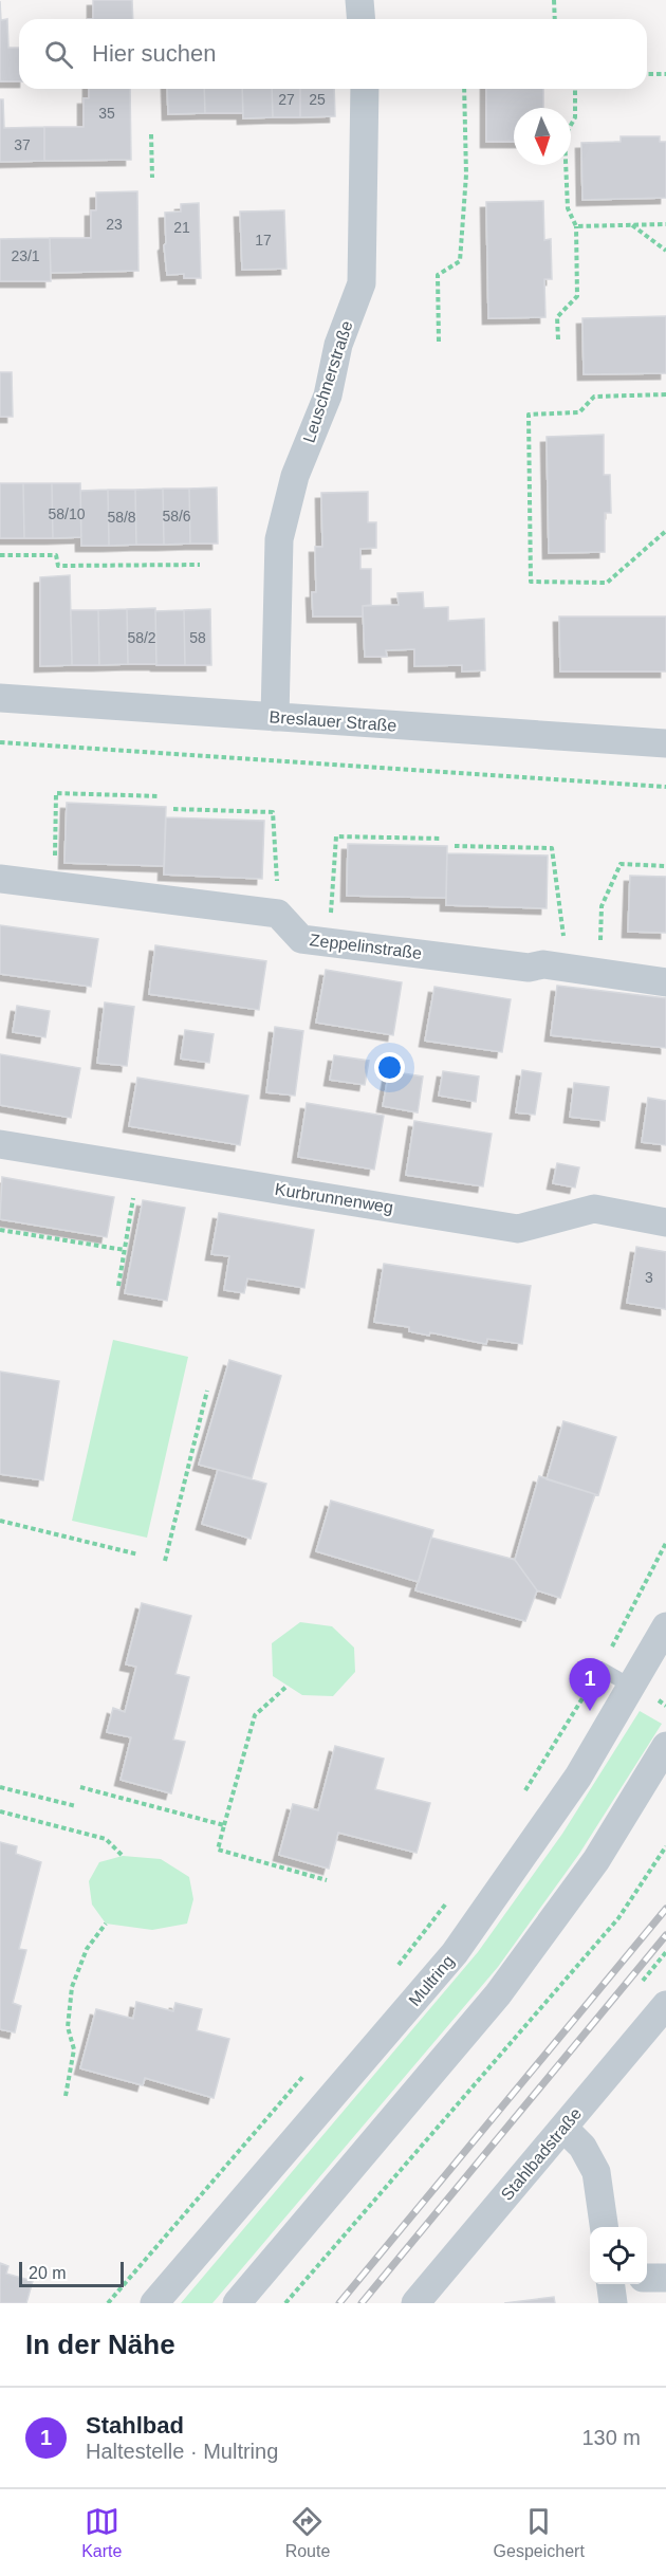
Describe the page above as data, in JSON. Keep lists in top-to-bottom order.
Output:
{
  "streets": {
    "street": [
      "Leuschnerstraße",
      "Breslauer Straße",
      "Zeppelinstraße",
      "Kurbrunnenweg",
      "Multring",
      "Stahlbadstraße"
    ]
  },
  "crossings": [
    ["Leuschnerstraße", "Breslauer Straße"]
  ],
  "house_numbers": [
    "27",
    "25",
    "35",
    "37",
    "23",
    "21",
    "17",
    "23/1",
    "58/10",
    "58/6",
    "58/8",
    "58/2",
    "58",
    "3"
  ],
  "scale_bar": "20 m",
  "north": "bottom",
  "page": {
    "search": "Hier suchen",
    "pins": "1",
    "scale": "20 m",
    "heading": "In der Nähe",
    "list": [
      {
        "mark": "1",
        "name": "Stahlbad",
        "note": "Haltestelle · Multring",
        "value": "130 m"
      }
    ],
    "nav": ["Karte", "Route", "Gespeichert"]
  }
}
